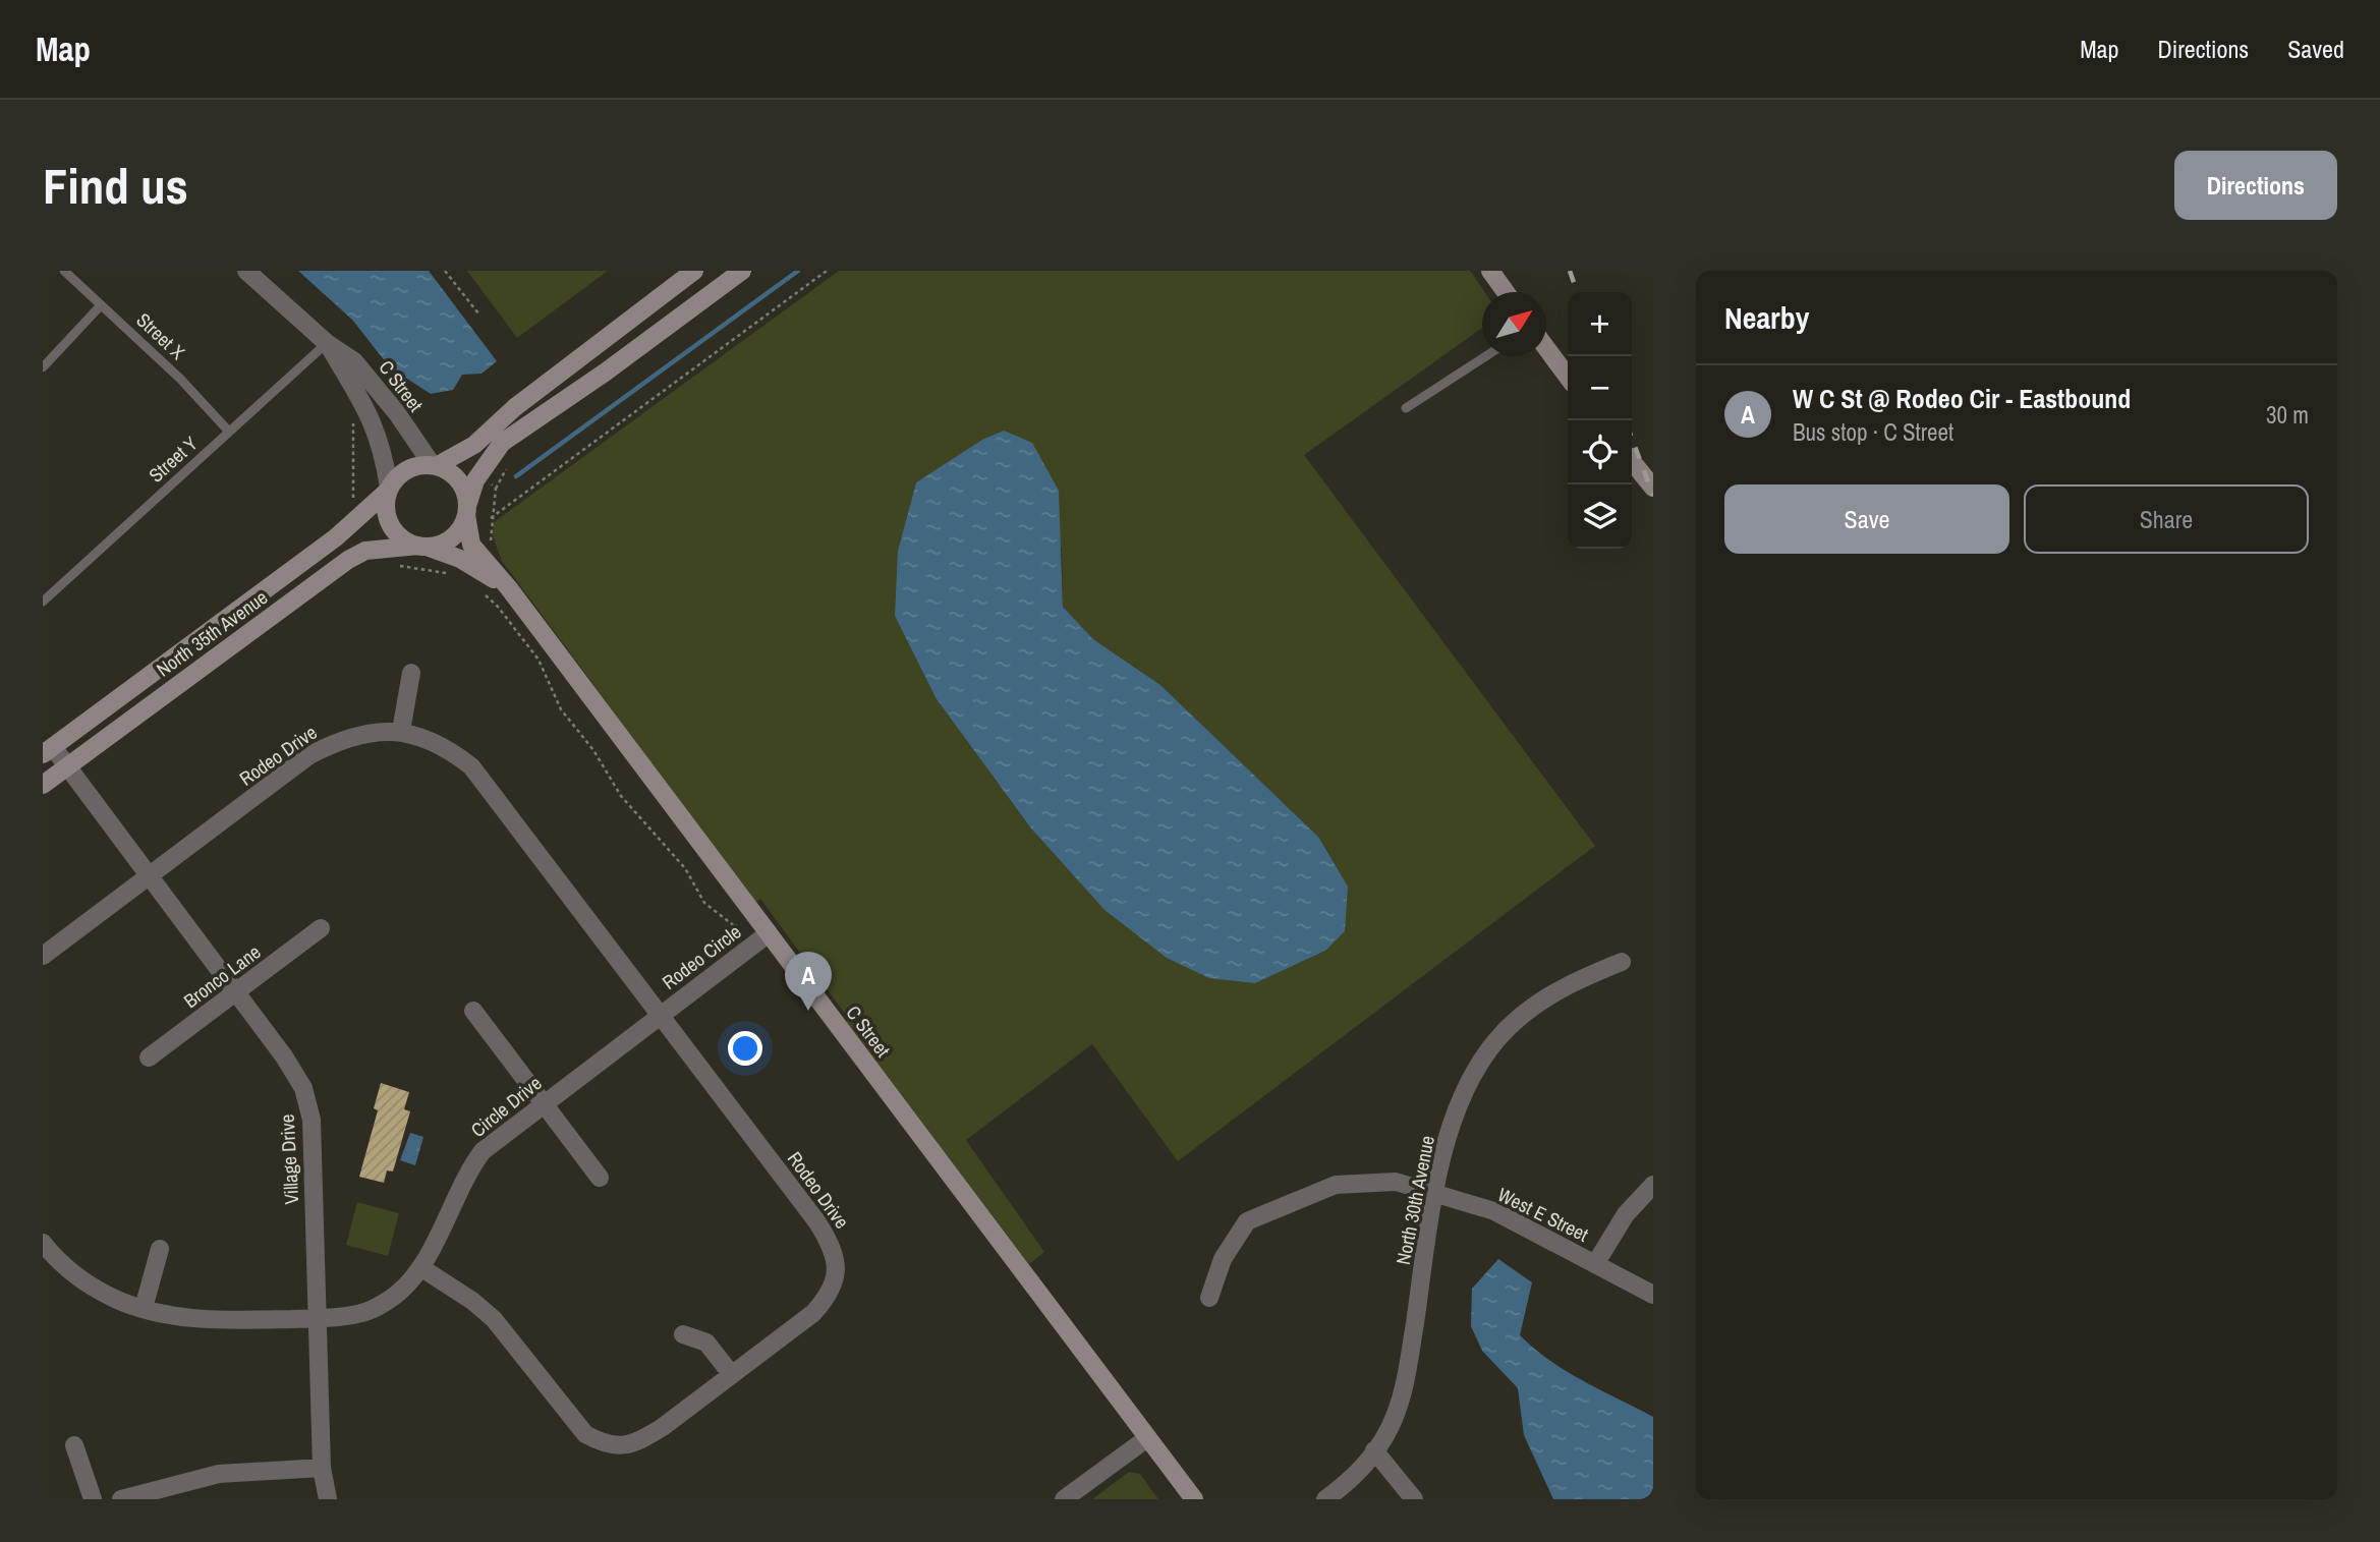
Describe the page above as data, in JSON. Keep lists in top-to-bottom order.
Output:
{
  "streets": {
    "street": [
      "C Street",
      "North 35th Avenue",
      "Rodeo Drive",
      "Rodeo Circle",
      "Bronco Lane",
      "Circle Drive",
      "Village Drive",
      "North 30th Avenue",
      "West E Street"
    ],
    "lane": ["Street X", "Street Y"]
  },
  "crossings": [
    ["Street X", "Street Y"],
    ["C Street", "Street Y"],
    ["C Street", "North 35th Avenue"],
    ["C Street", "Rodeo Circle"],
    ["North 35th Avenue", "Village Drive"],
    ["Rodeo Drive", "Rodeo Circle"],
    ["Rodeo Drive", "Circle Drive"],
    ["Rodeo Drive", "Village Drive"],
    ["Rodeo Circle", "Circle Drive"],
    ["Bronco Lane", "Village Drive"],
    ["North 30th Avenue", "West E Street"]
  ],
  "north": "top right",
  "page": {
    "header": "Map",
    "nav": ["Map", "Directions", "Saved"],
    "buttons": [
      "Directions",
      ["Save", "Share"]
    ],
    "title": "Find us",
    "heading": "Nearby",
    "map_buttons": ["+", "−"],
    "list": [
      {
        "mark": "A",
        "name": "W C St @ Rodeo Cir - Eastbound",
        "note": "Bus stop · C Street",
        "value": "30 m"
      }
    ],
    "pins": "A"
  }
}
